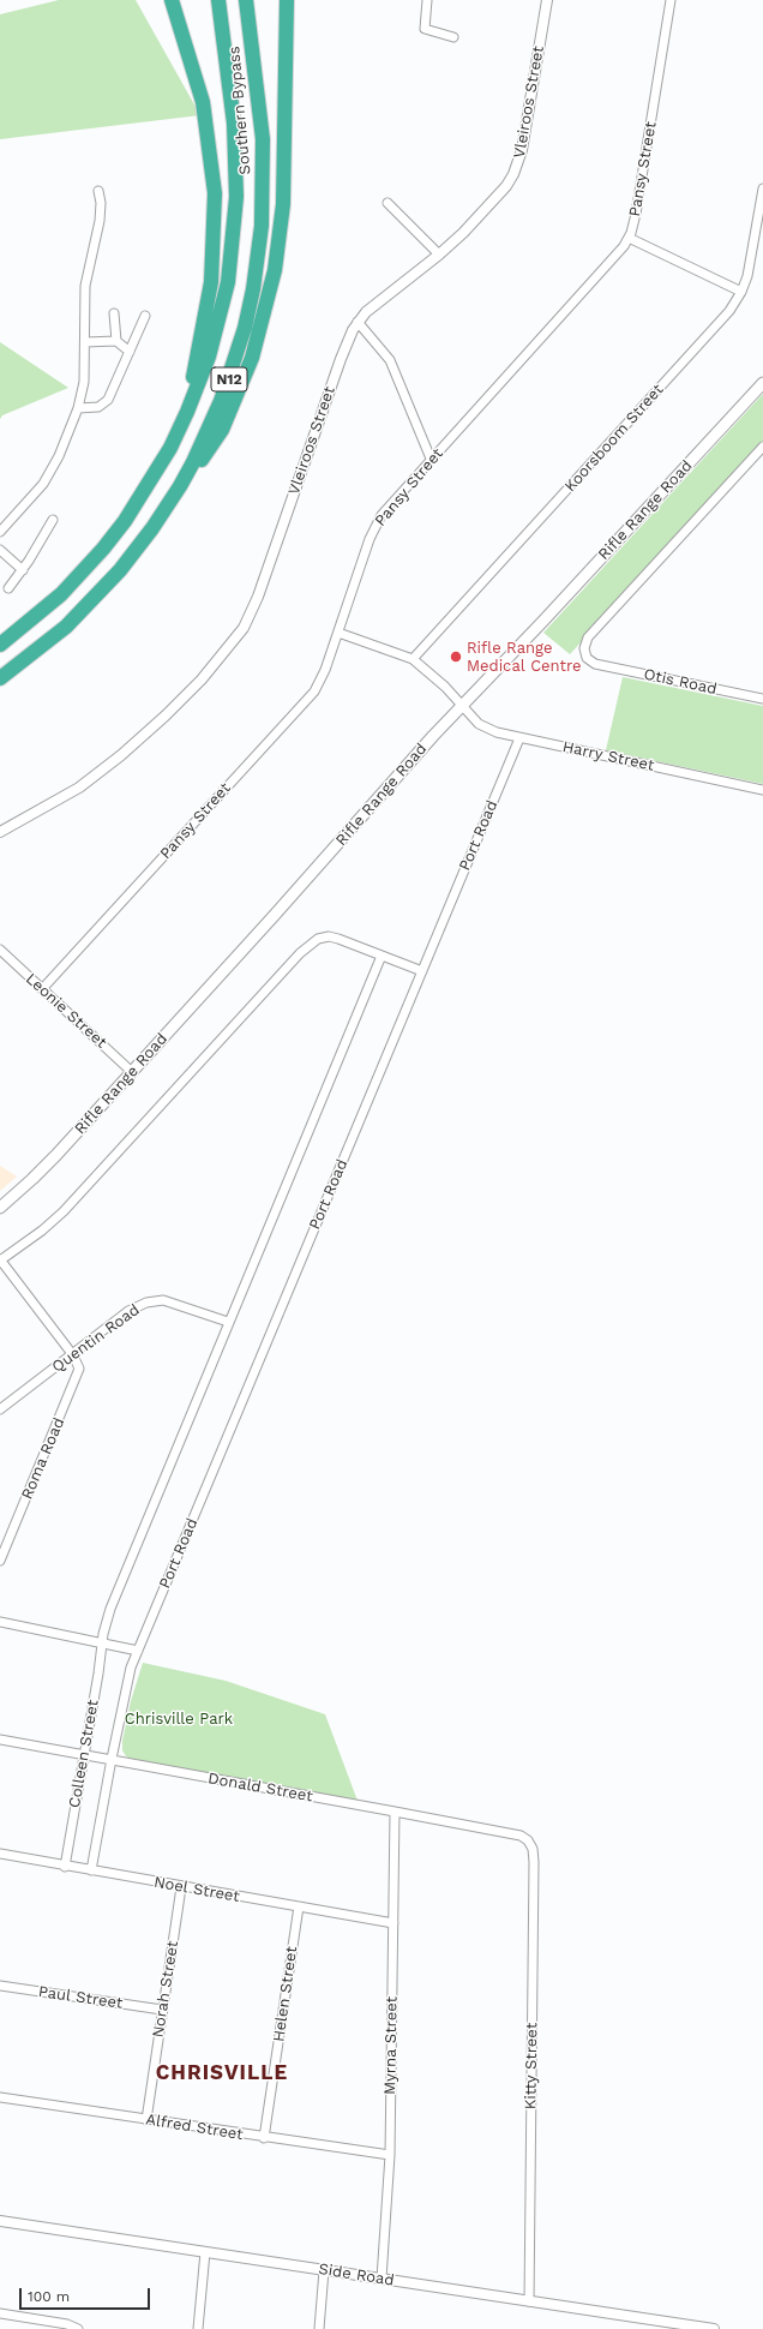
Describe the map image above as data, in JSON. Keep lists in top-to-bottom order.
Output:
{
  "streets": {
    "highway": ["Southern Bypass", "N12"],
    "main road": ["Rifle Range Road"],
    "street": [
      "Vleiroos Street",
      "Pansy Street",
      "Koorsboom Street",
      "Otis Road",
      "Harry Street",
      "Port Road",
      "Leonie Street",
      "Quentin Road",
      "Roma Road",
      "Colleen Street",
      "Donald Street",
      "Noel Street",
      "Norah Street",
      "Helen Street",
      "Paul Street",
      "Myrna Street",
      "Kitty Street",
      "Alfred Street",
      "Side Road"
    ]
  },
  "crossings": [
    ["Pansy Street", "Leonie Street"],
    ["Koorsboom Street", "Harry Street"],
    ["Rifle Range Road", "Harry Street"],
    ["Rifle Range Road", "Leonie Street"],
    ["Harry Street", "Port Road"],
    ["Port Road", "Colleen Street"],
    ["Quentin Road", "Roma Road"],
    ["Colleen Street", "Donald Street"],
    ["Colleen Street", "Noel Street"],
    ["Donald Street", "Myrna Street"],
    ["Donald Street", "Kitty Street"],
    ["Noel Street", "Norah Street"],
    ["Noel Street", "Helen Street"],
    ["Noel Street", "Myrna Street"],
    ["Norah Street", "Paul Street"],
    ["Norah Street", "Alfred Street"],
    ["Helen Street", "Alfred Street"],
    ["Myrna Street", "Alfred Street"],
    ["Myrna Street", "Side Road"],
    ["Kitty Street", "Side Road"]
  ],
  "districts": ["CHRISVILLE"],
  "parks": ["Chrisville Park"],
  "places": ["Rifle Range Medical Centre"],
  "scale_bar": "100 m"
}
